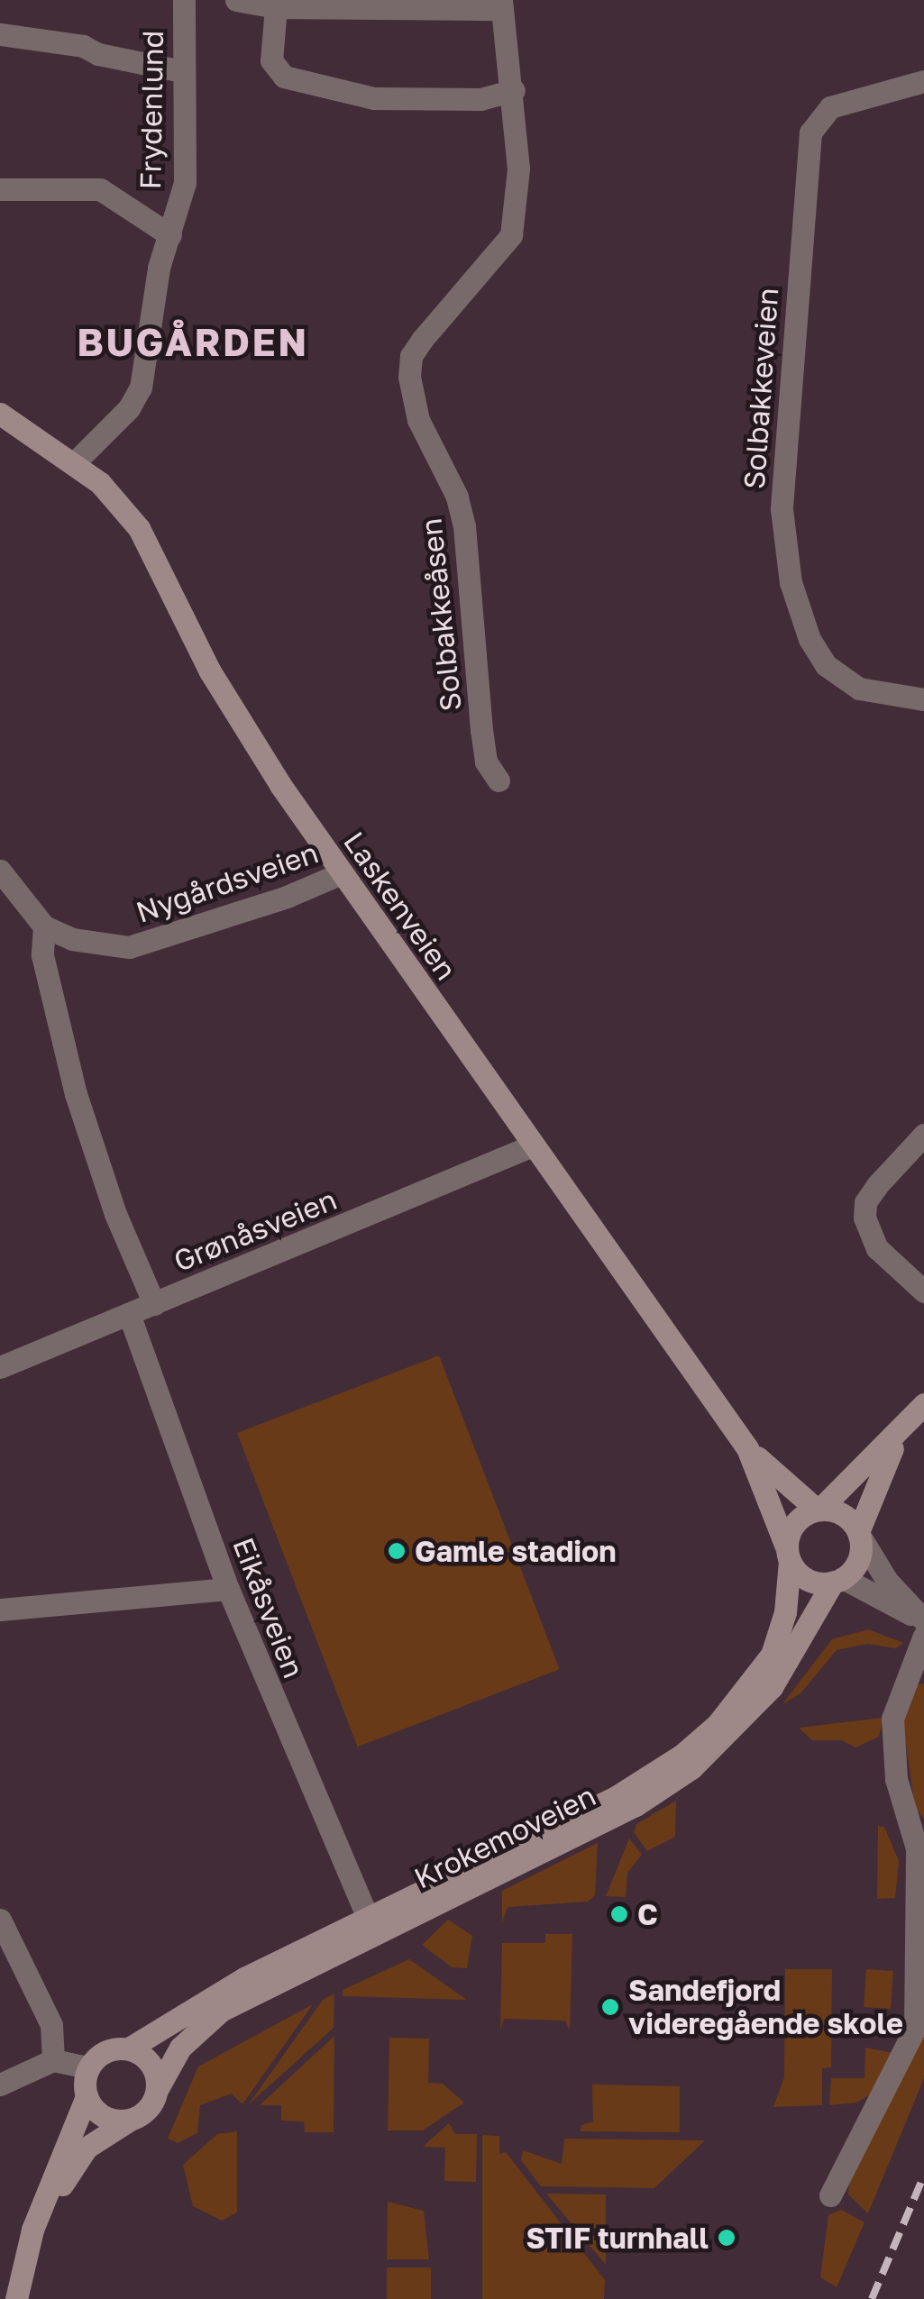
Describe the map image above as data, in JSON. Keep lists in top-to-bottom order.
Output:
{
  "streets": {
    "main road": ["Laskenveien", "Krokemoveien"],
    "street": [
      "Frydenlund",
      "Solbakkeveien",
      "Solbakkeåsen",
      "Nygårdsveien",
      "Grønåsveien",
      "Eikåsveien"
    ]
  },
  "crossings": [
    ["Frydenlund", "Laskenveien"],
    ["Nygårdsveien", "Laskenveien"],
    ["Laskenveien", "Grønåsveien"],
    ["Laskenveien", "Krokemoveien"],
    ["Grønåsveien", "Eikåsveien"],
    ["Eikåsveien", "Krokemoveien"]
  ],
  "districts": ["BUGÅRDEN"],
  "places": [
    "Gamle stadion",
    "C",
    "Sandefjord videregående skole",
    "STIF turnhall"
  ]
}
